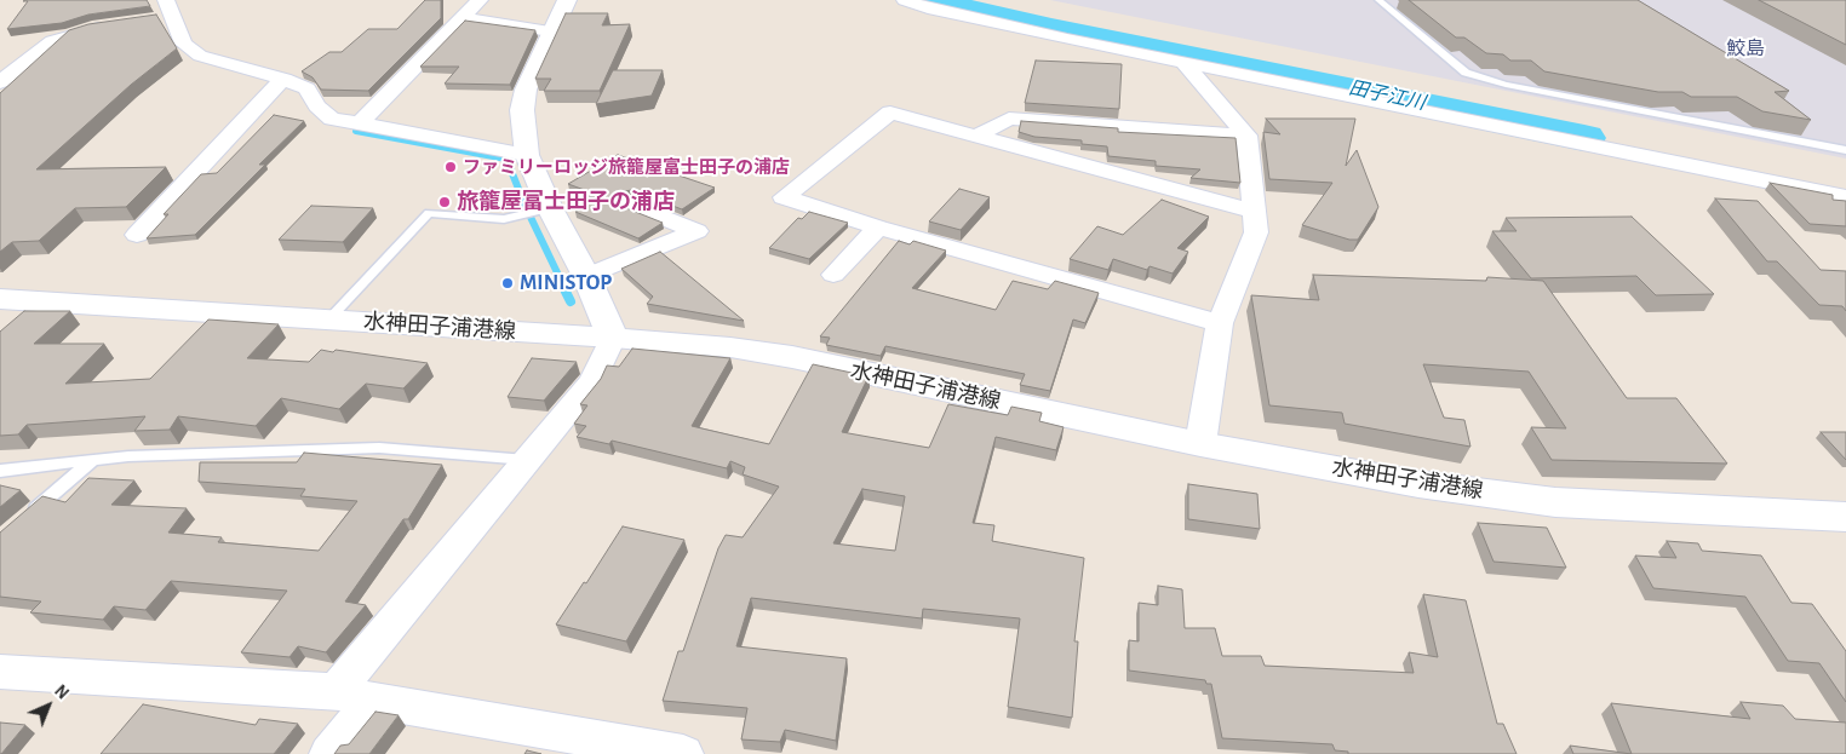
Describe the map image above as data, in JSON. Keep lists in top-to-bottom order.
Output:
{
  "streets": {
    "main road": ["水神田子浦港線"]
  },
  "districts": ["鮫島"],
  "water": ["田子江川"],
  "places": ["ファミリーロッジ旅籠屋富士田子の浦店", "旅籠屋富士田子の浦店", "MINISTOP"],
  "north": "top right"
}
